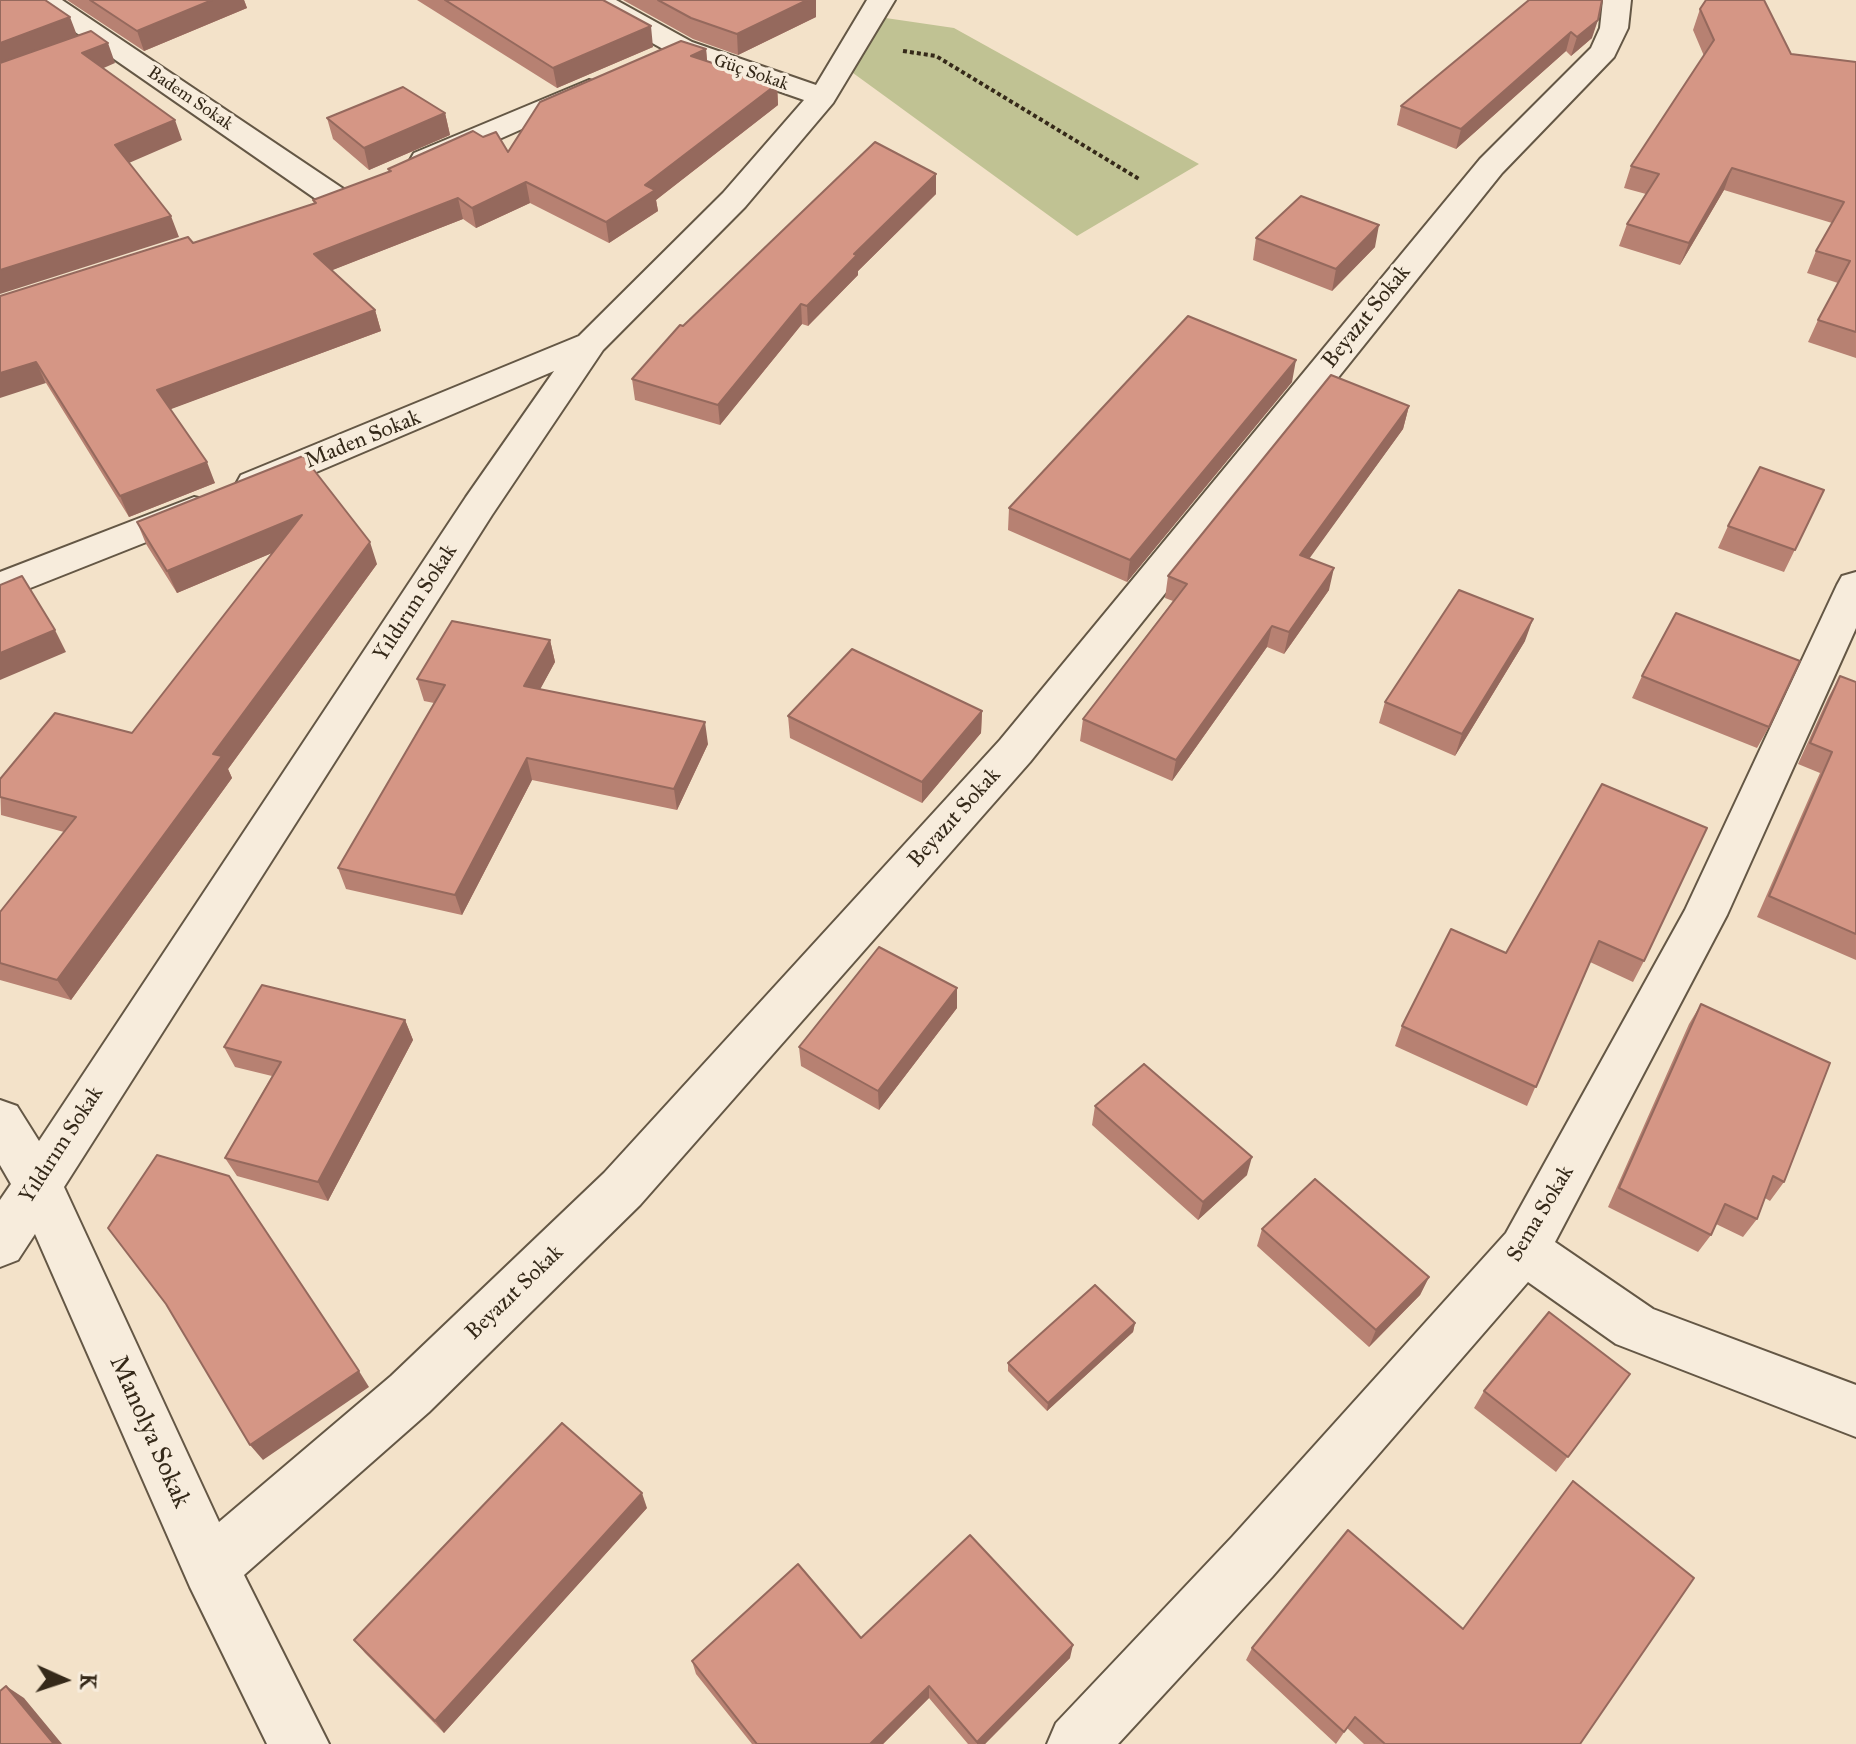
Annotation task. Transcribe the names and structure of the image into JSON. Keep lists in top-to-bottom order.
{
  "streets": {
    "street": [
      "Güç Sokak",
      "Badem Sokak",
      "Beyazıt Sokak",
      "Maden Sokak",
      "Yıldırım Sokak",
      "Sema Sokak",
      "Manolya Sokak"
    ]
  },
  "crossings": [
    ["Güç Sokak", "Yıldırım Sokak"],
    ["Beyazıt Sokak", "Manolya Sokak"],
    ["Maden Sokak", "Yıldırım Sokak"],
    ["Yıldırım Sokak", "Manolya Sokak"]
  ],
  "north": "right"
}
